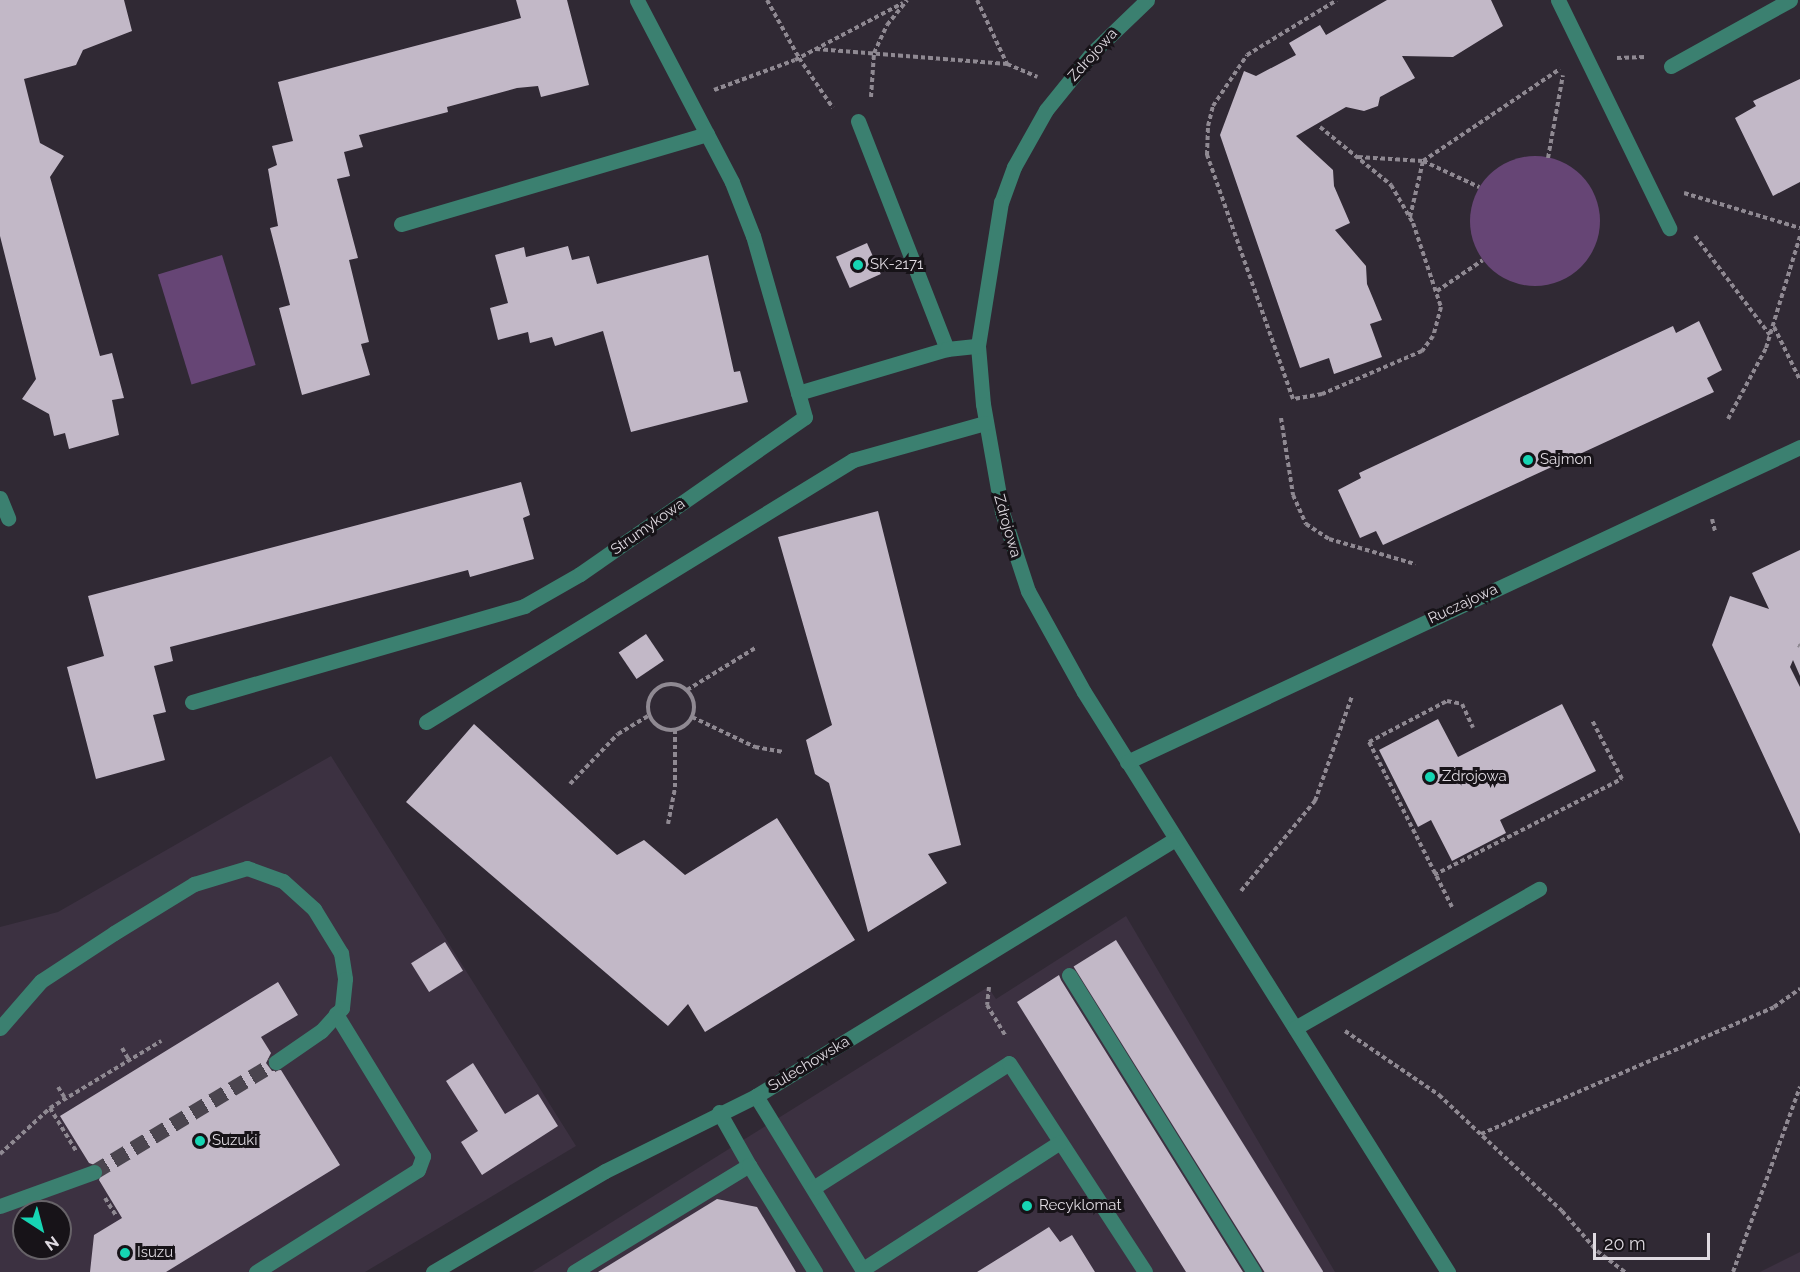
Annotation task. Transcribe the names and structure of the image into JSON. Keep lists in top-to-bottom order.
{
  "streets": {
    "street": [
      "Zdrojowa",
      "Strumykowa",
      "Ruczajowa",
      "Sulechowska"
    ]
  },
  "crossings": [
    ["Zdrojowa", "Ruczajowa"],
    ["Zdrojowa", "Sulechowska"]
  ],
  "places": [
    "SK-2171",
    "Sajmon",
    "Zdrojowa",
    "Suzuki",
    "Recyklomat",
    "Isuzu"
  ],
  "scale_bar": "20 m",
  "north": "bottom right"
}
